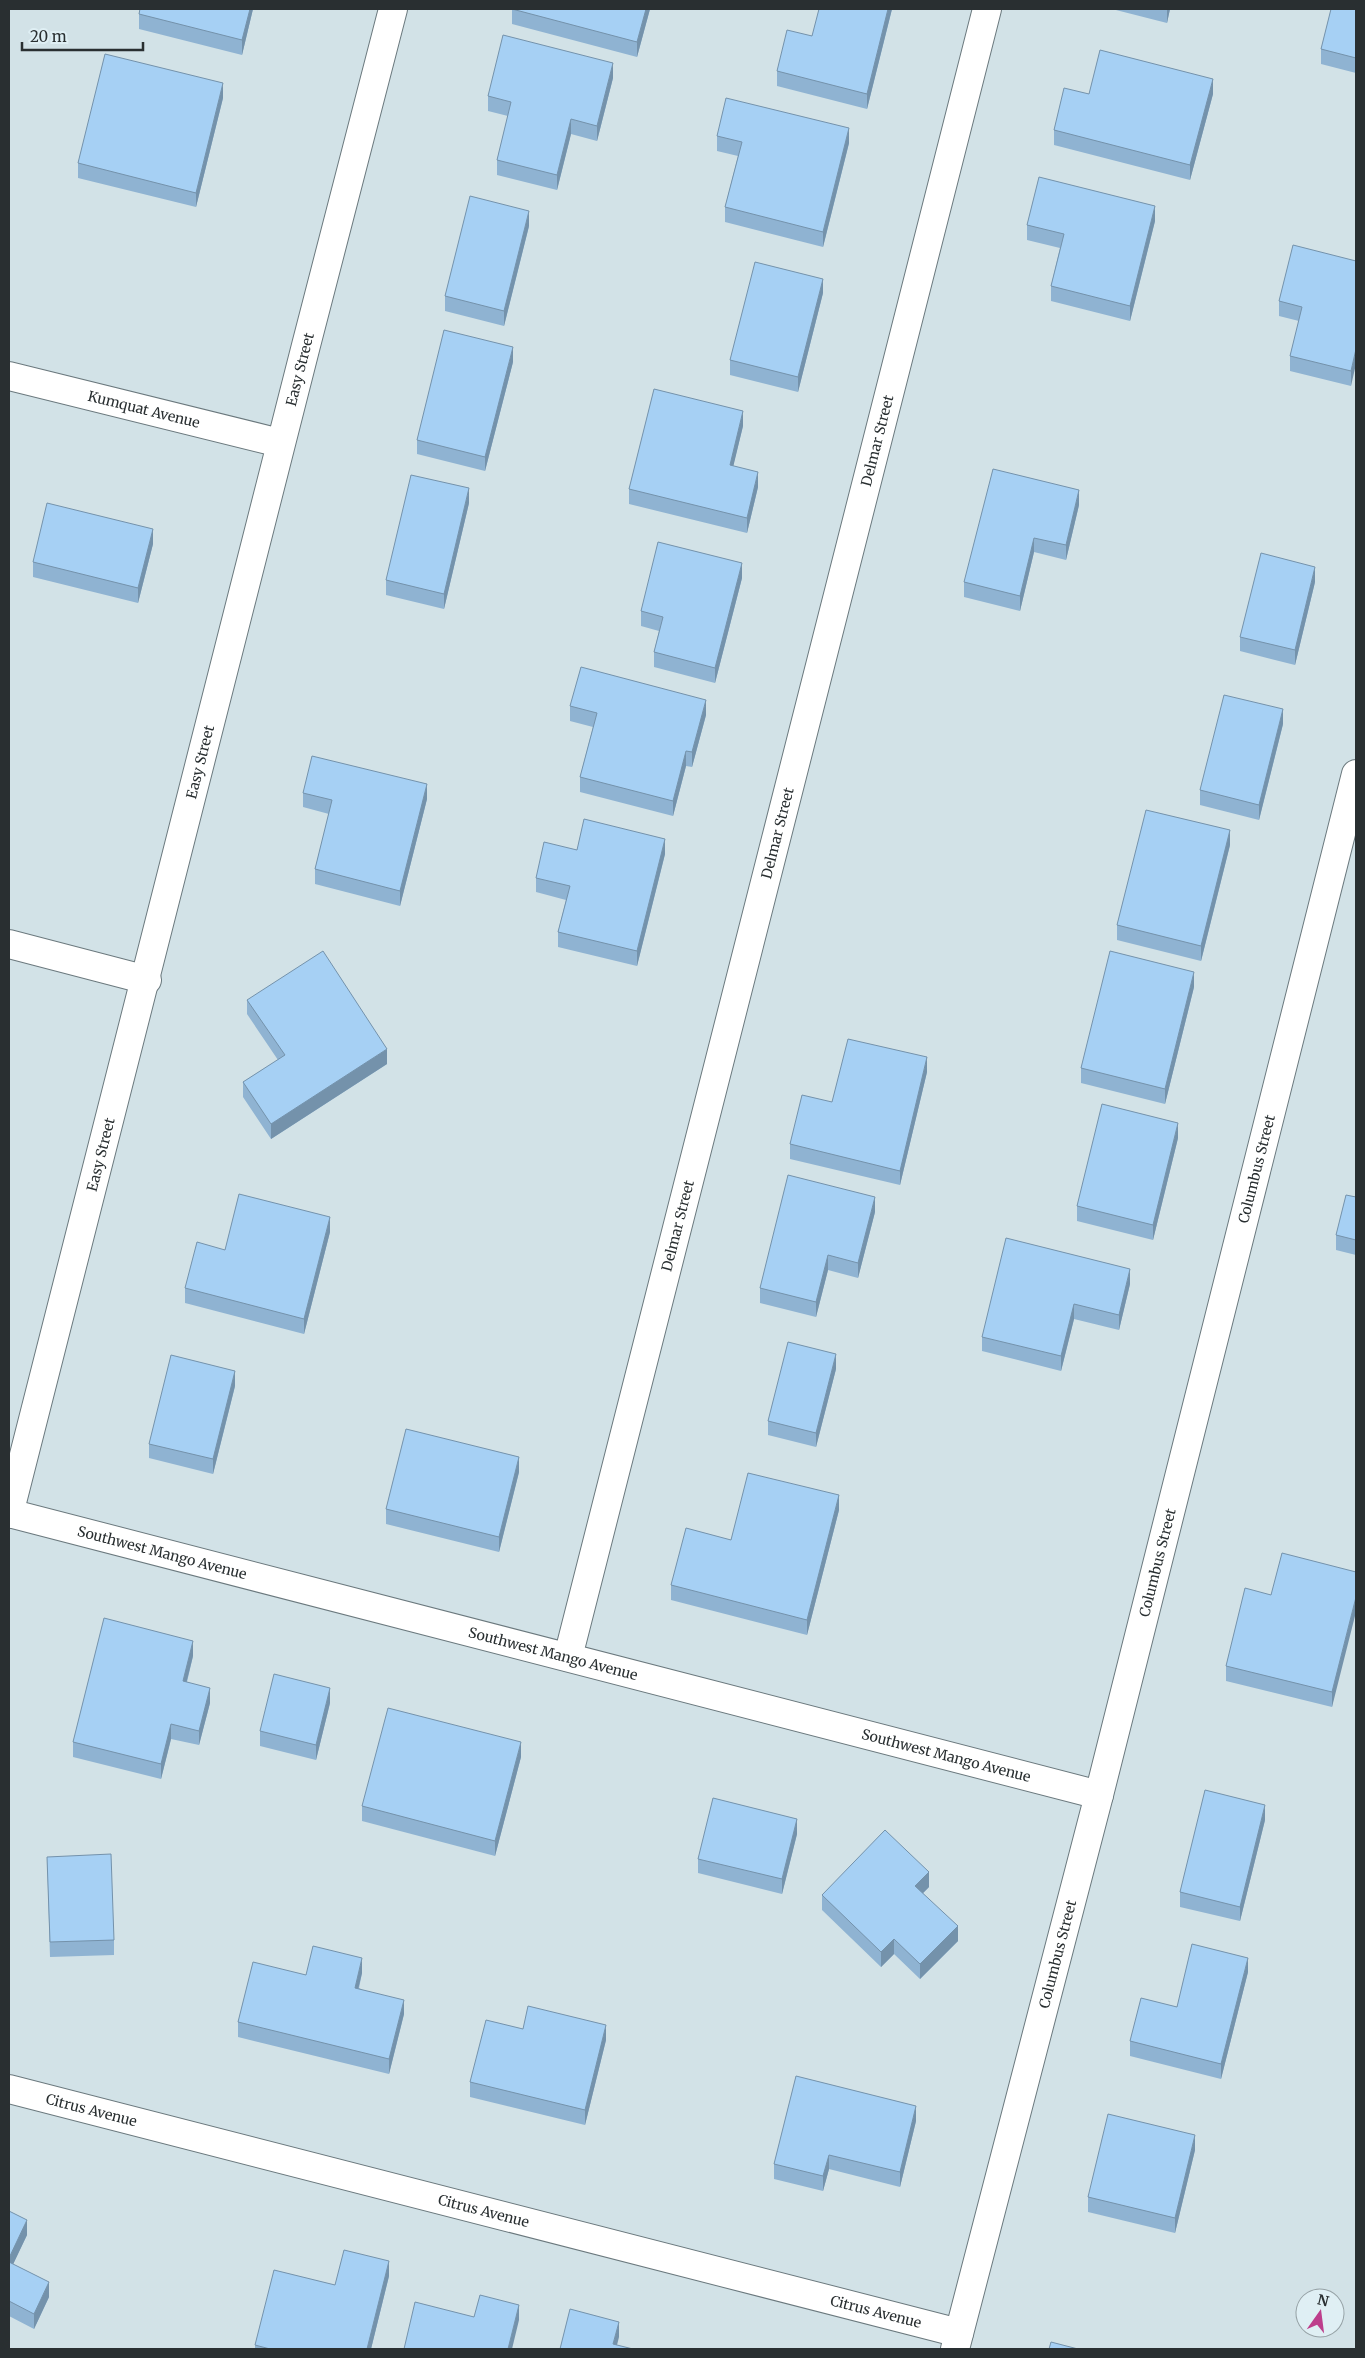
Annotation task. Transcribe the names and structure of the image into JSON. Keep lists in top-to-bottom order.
{
  "streets": {
    "street": [
      "Easy Street",
      "Kumquat Avenue",
      "Delmar Street",
      "Columbus Street",
      "Southwest Mango Avenue",
      "Citrus Avenue"
    ]
  },
  "crossings": [
    ["Easy Street", "Kumquat Avenue"],
    ["Easy Street", "Southwest Mango Avenue"],
    ["Delmar Street", "Southwest Mango Avenue"],
    ["Columbus Street", "Southwest Mango Avenue"],
    ["Columbus Street", "Citrus Avenue"]
  ],
  "scale_bar": "20 m",
  "north": "top"
}
